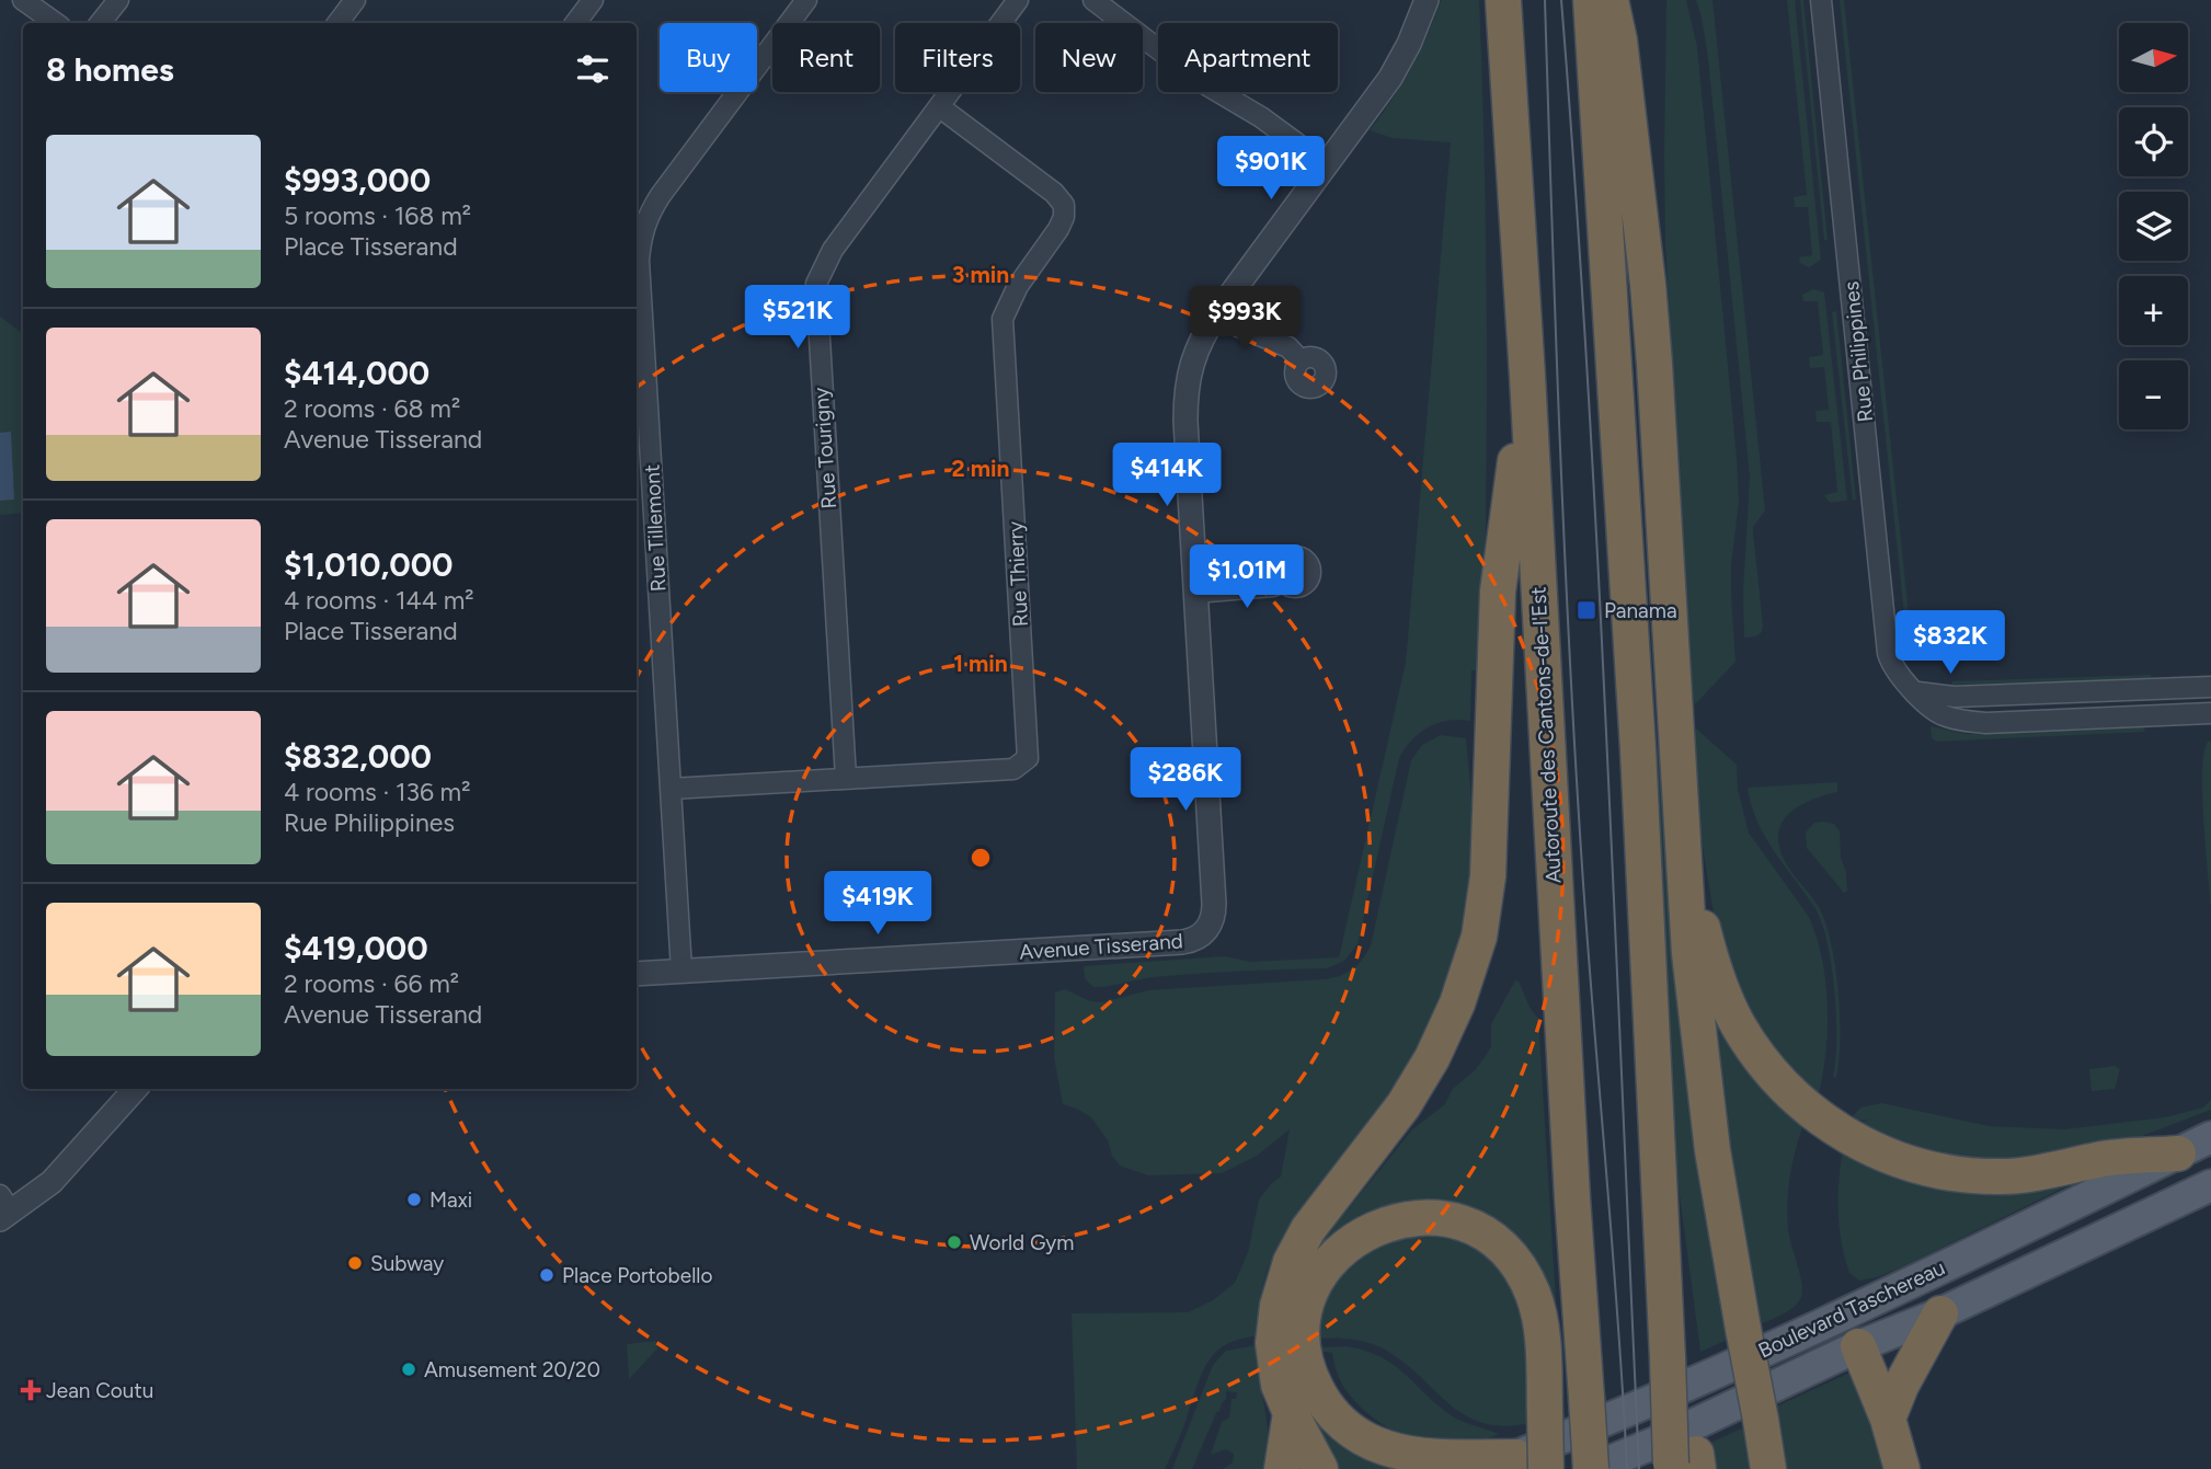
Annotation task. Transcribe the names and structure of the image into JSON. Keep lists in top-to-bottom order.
{
  "streets": {
    "highway": ["Autoroute des Cantons-de-l'Est"],
    "main road": ["Boulevard Taschereau"],
    "street": [
      "Rue Philippines",
      "Rue Tourigny",
      "Rue Tillemont",
      "Rue Thierry",
      "Avenue Tisserand"
    ]
  },
  "crossings": [
    ["Rue Tourigny", "Rue Thierry"],
    ["Rue Tillemont", "Rue Thierry"],
    ["Rue Tillemont", "Avenue Tisserand"],
    ["Autoroute des Cantons-de-l'Est", "Boulevard Taschereau"]
  ],
  "places": {
    "transit": ["Panama"],
    "other": [
      "Maxi",
      "World Gym",
      "Subway",
      "Place Portobello",
      "Amusement 20/20"
    ],
    "health": ["Jean Coutu"]
  },
  "north": "right",
  "page": {
    "map_buttons": ["+", "−"],
    "chip": [
      "Buy",
      "Rent",
      "Filters",
      "New",
      "Apartment"
    ],
    "heading": "8 homes",
    "list": [
      {
        "name": "$993,000",
        "note": "5 rooms · 168 m² · Place Tisserand"
      },
      {
        "name": "$414,000",
        "note": "2 rooms · 68 m² · Avenue Tisserand"
      },
      {
        "name": "$1,010,000",
        "note": "4 rooms · 144 m² · Place Tisserand"
      },
      {
        "name": "$832,000",
        "note": "4 rooms · 136 m² · Rue Philippines"
      },
      {
        "name": "$419,000",
        "note": "2 rooms · 66 m² · Avenue Tisserand"
      }
    ],
    "price": [
      "$901K",
      "$521K",
      "$993K",
      "$414K",
      "$1.01M",
      "$832K",
      "$286K",
      "$419K"
    ]
  },
  "rings": ["3 min", "2 min", "1 min"]
}
